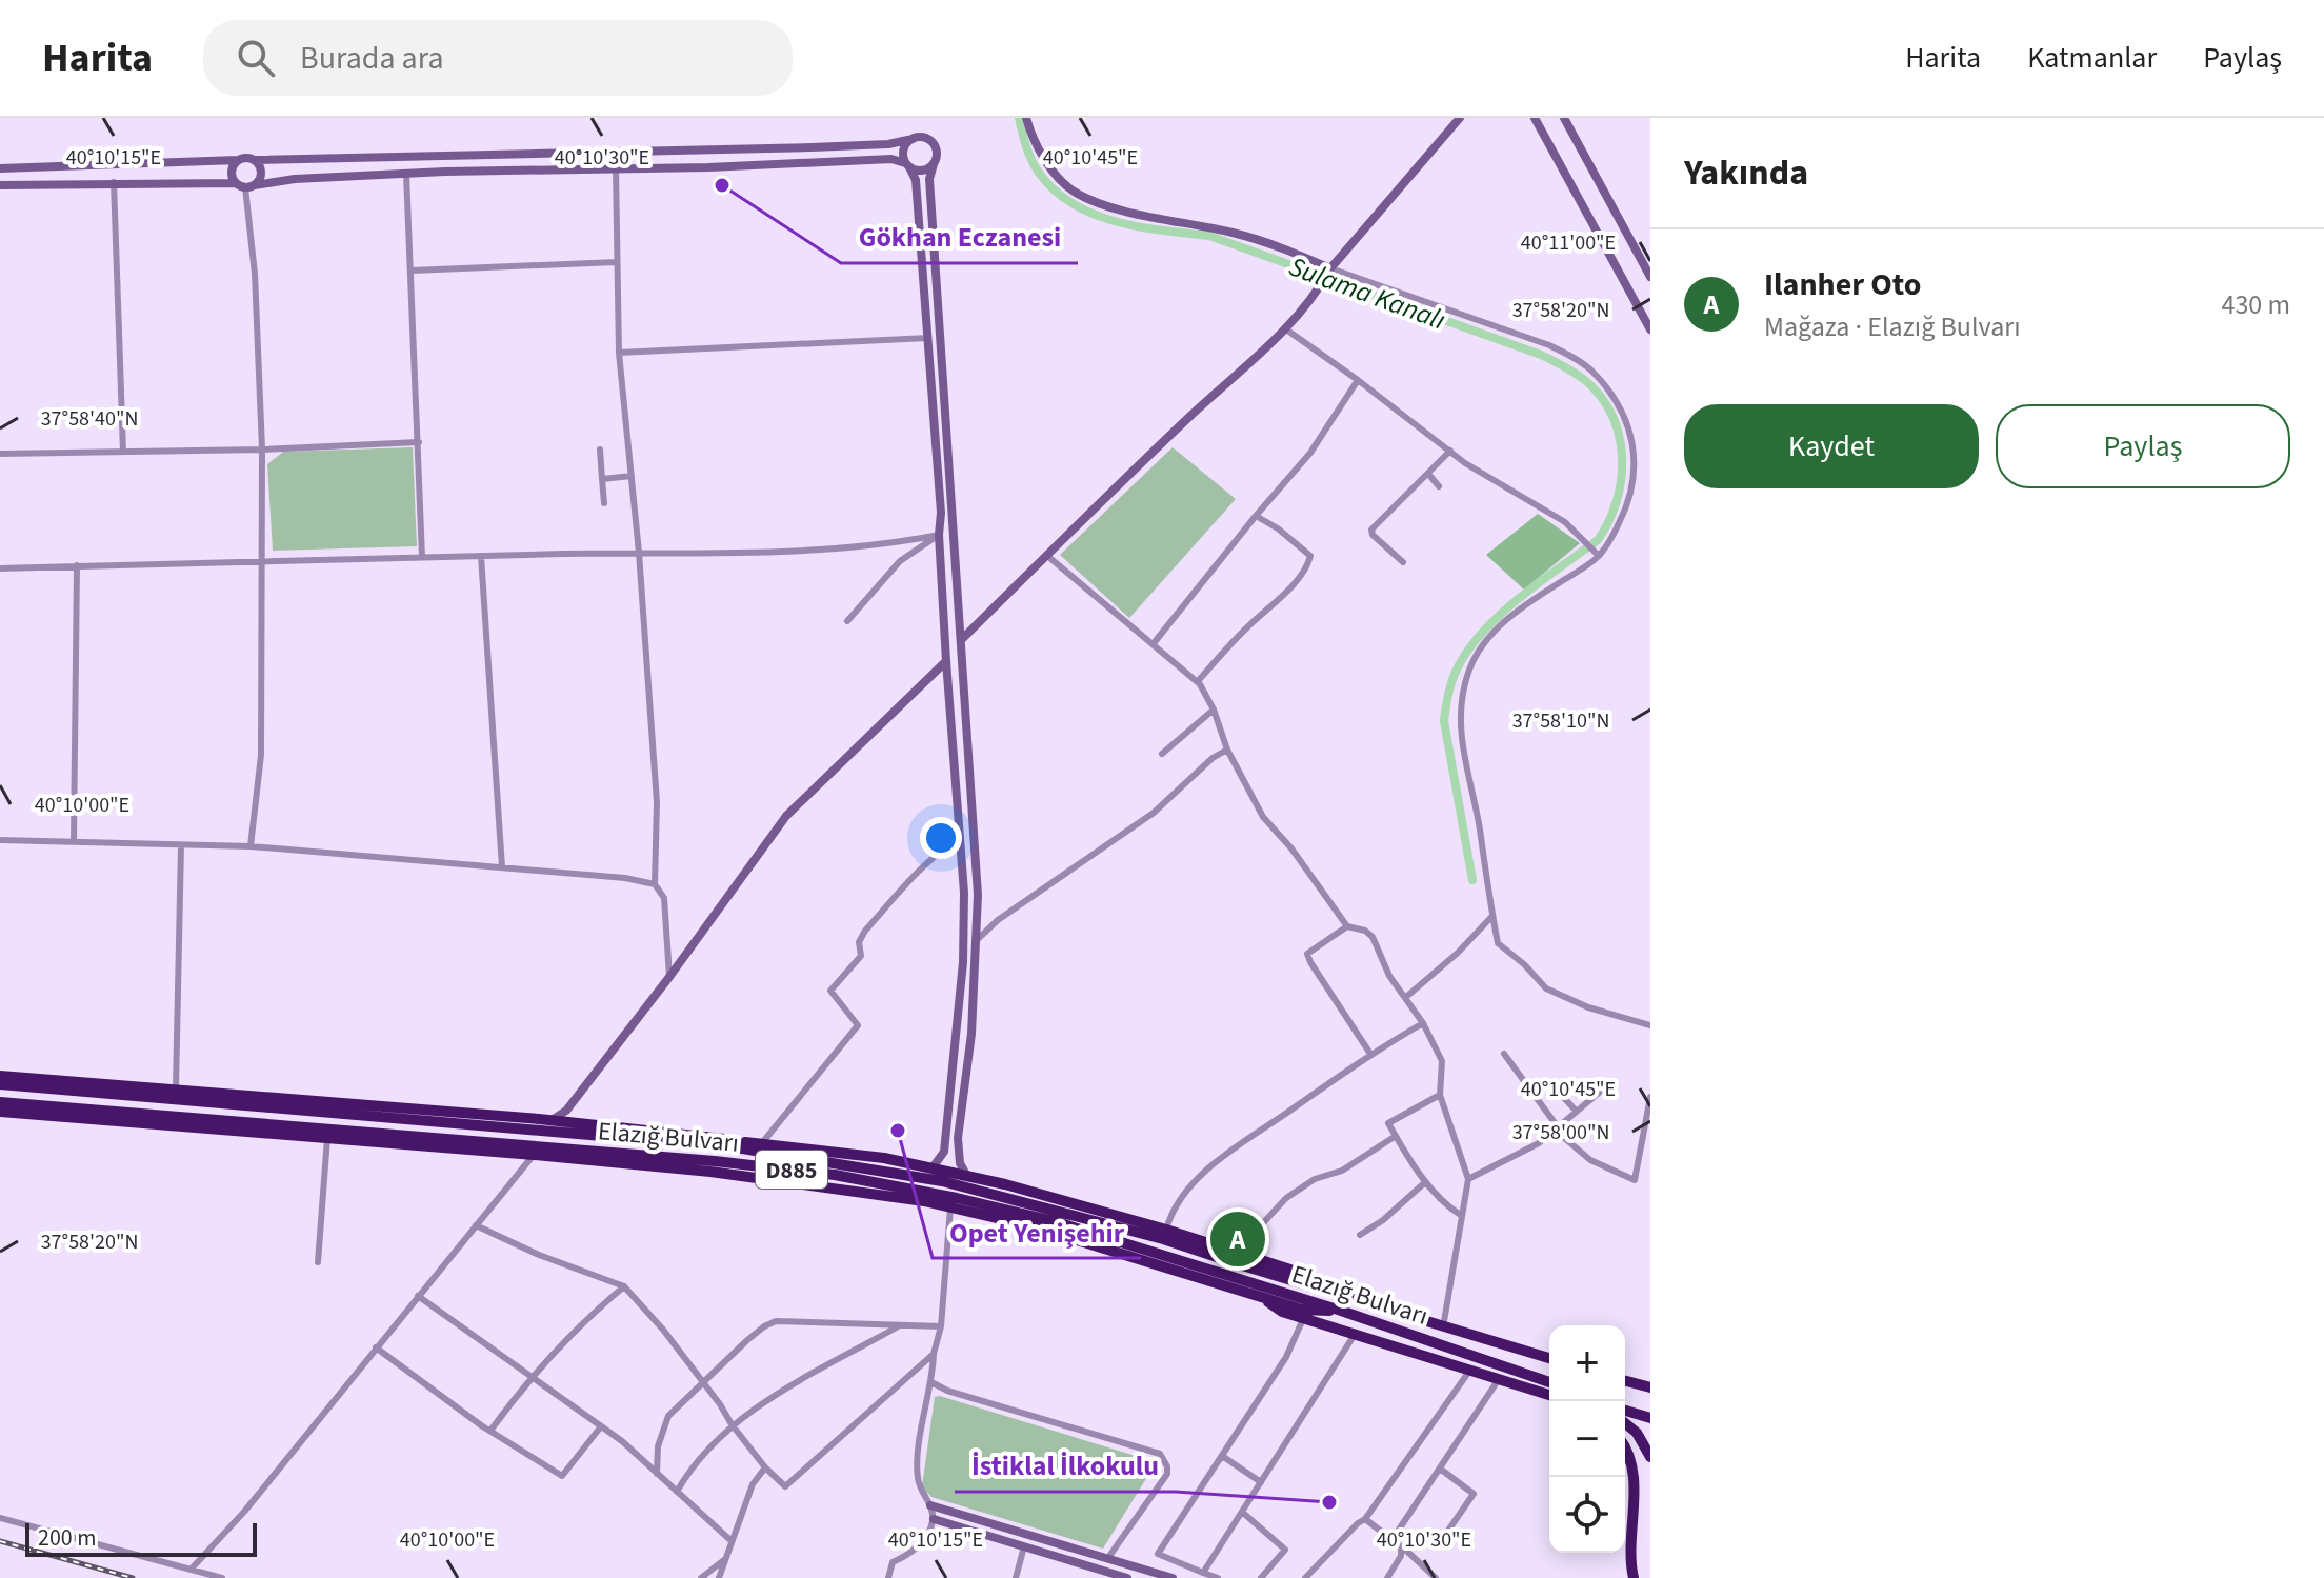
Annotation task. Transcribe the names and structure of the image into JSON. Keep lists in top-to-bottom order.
{
  "streets": {
    "highway": ["Elazığ Bulvarı", "D885"]
  },
  "water": ["Sulama Kanalı"],
  "places": ["Gökhan Eczanesi", "Opet Yenişehir", "İstiklal İlkokulu"],
  "scale_bar": "200 m",
  "page": {
    "header": "Harita",
    "search": "Burada ara",
    "nav": ["Harita", "Katmanlar", "Paylaş"],
    "heading": "Yakında",
    "list": [
      {
        "mark": "A",
        "name": "Ilanher Oto",
        "note": "Mağaza · Elazığ Bulvarı",
        "value": "430 m"
      }
    ],
    "buttons": ["Kaydet", "Paylaş"],
    "pins": "A",
    "map_buttons": ["+", "−"],
    "scale": "200 m"
  },
  "coordinates": [
    "40°10'15\"E",
    "40°10'30\"E",
    "40°10'45\"E",
    "40°11'00\"E",
    "37°58'20\"N",
    "37°58'40\"N",
    "37°58'10\"N",
    "40°10'00\"E",
    "37°58'00\"N"
  ]
}
